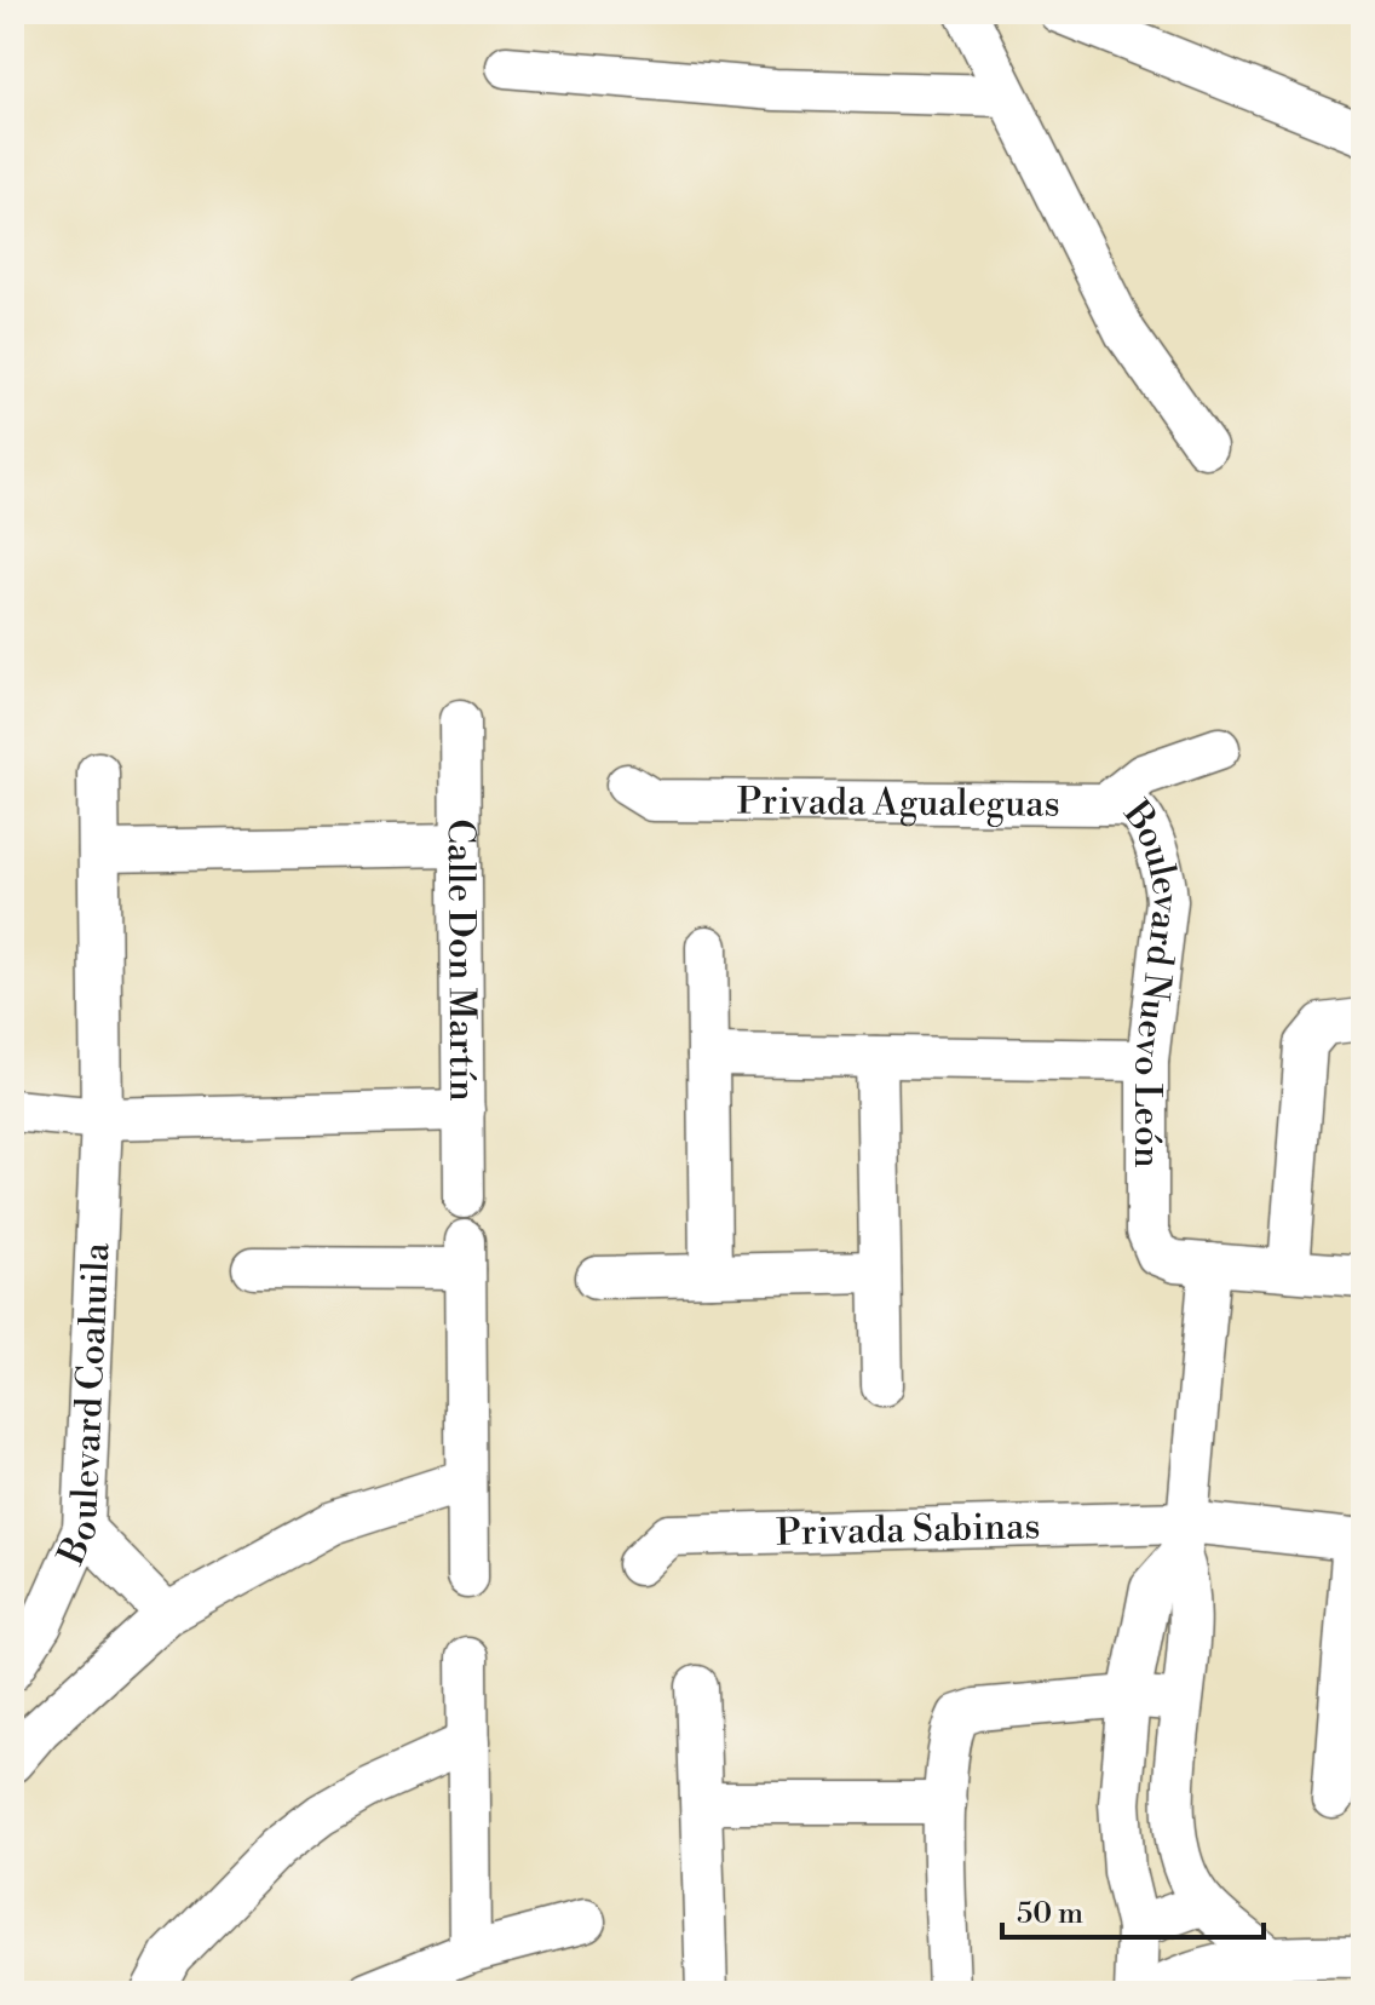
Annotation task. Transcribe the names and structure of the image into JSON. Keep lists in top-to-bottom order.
{
  "streets": {
    "street": [
      "Privada Agualeguas",
      "Calle Don Martín",
      "Boulevard Nuevo León",
      "Boulevard Coahuila",
      "Privada Sabinas"
    ]
  },
  "crossings": [
    ["Privada Agualeguas", "Boulevard Nuevo León"]
  ],
  "scale_bar": "50 m"
}
